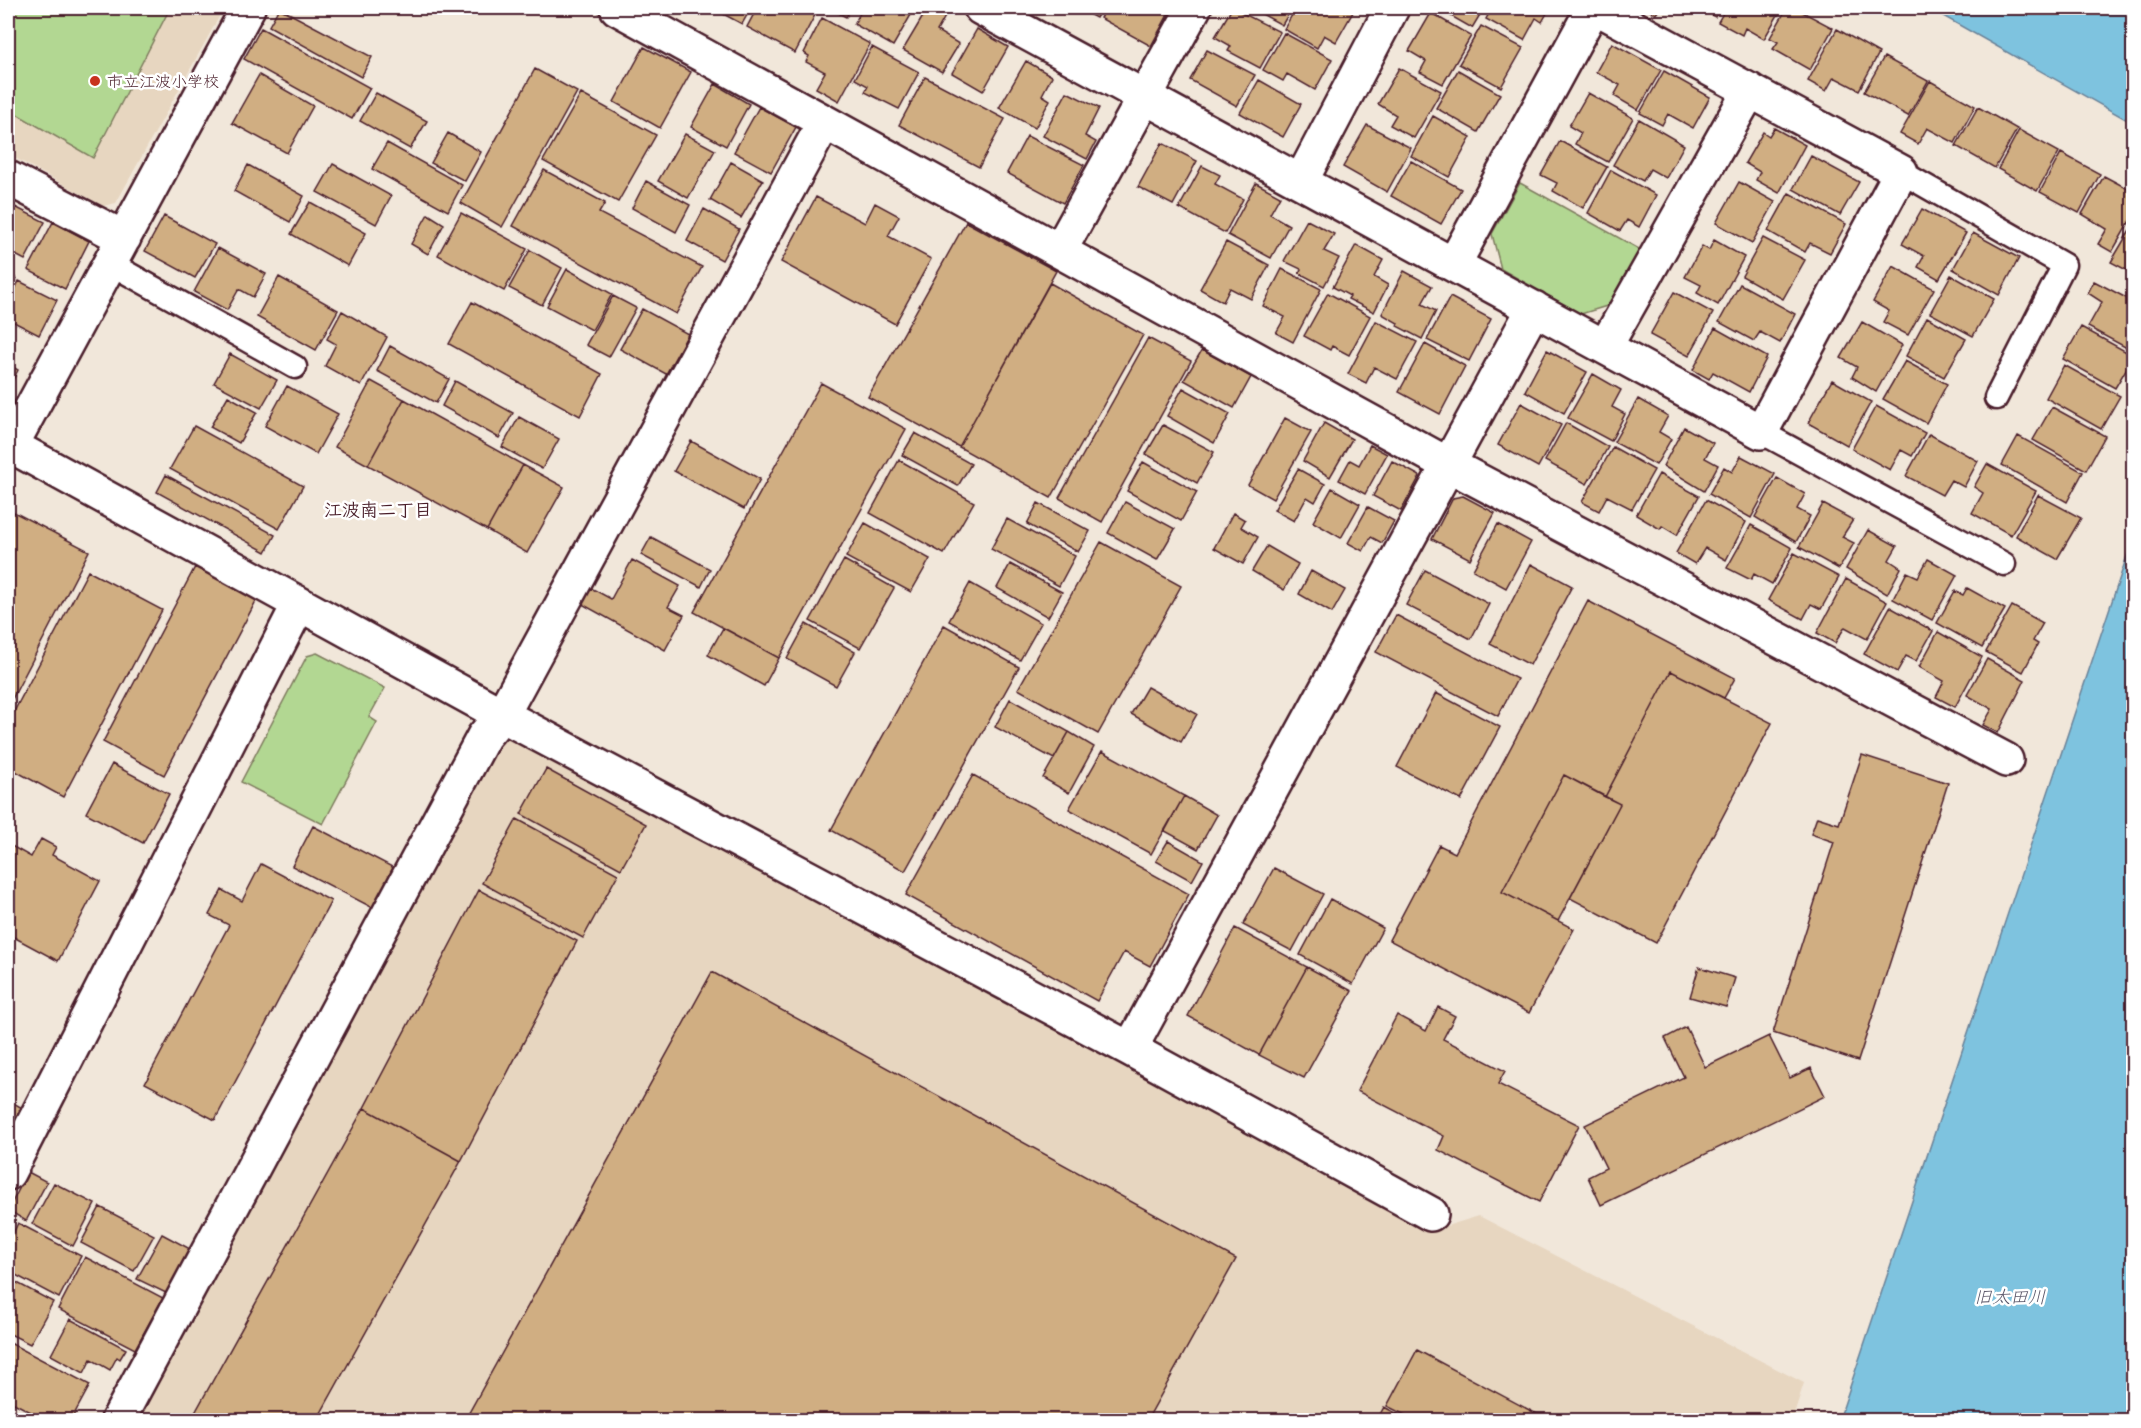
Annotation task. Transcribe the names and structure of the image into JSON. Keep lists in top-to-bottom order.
{
  "districts": ["江波南二丁目"],
  "water": ["旧太田川"],
  "places": ["市立江波小学校"]
}
